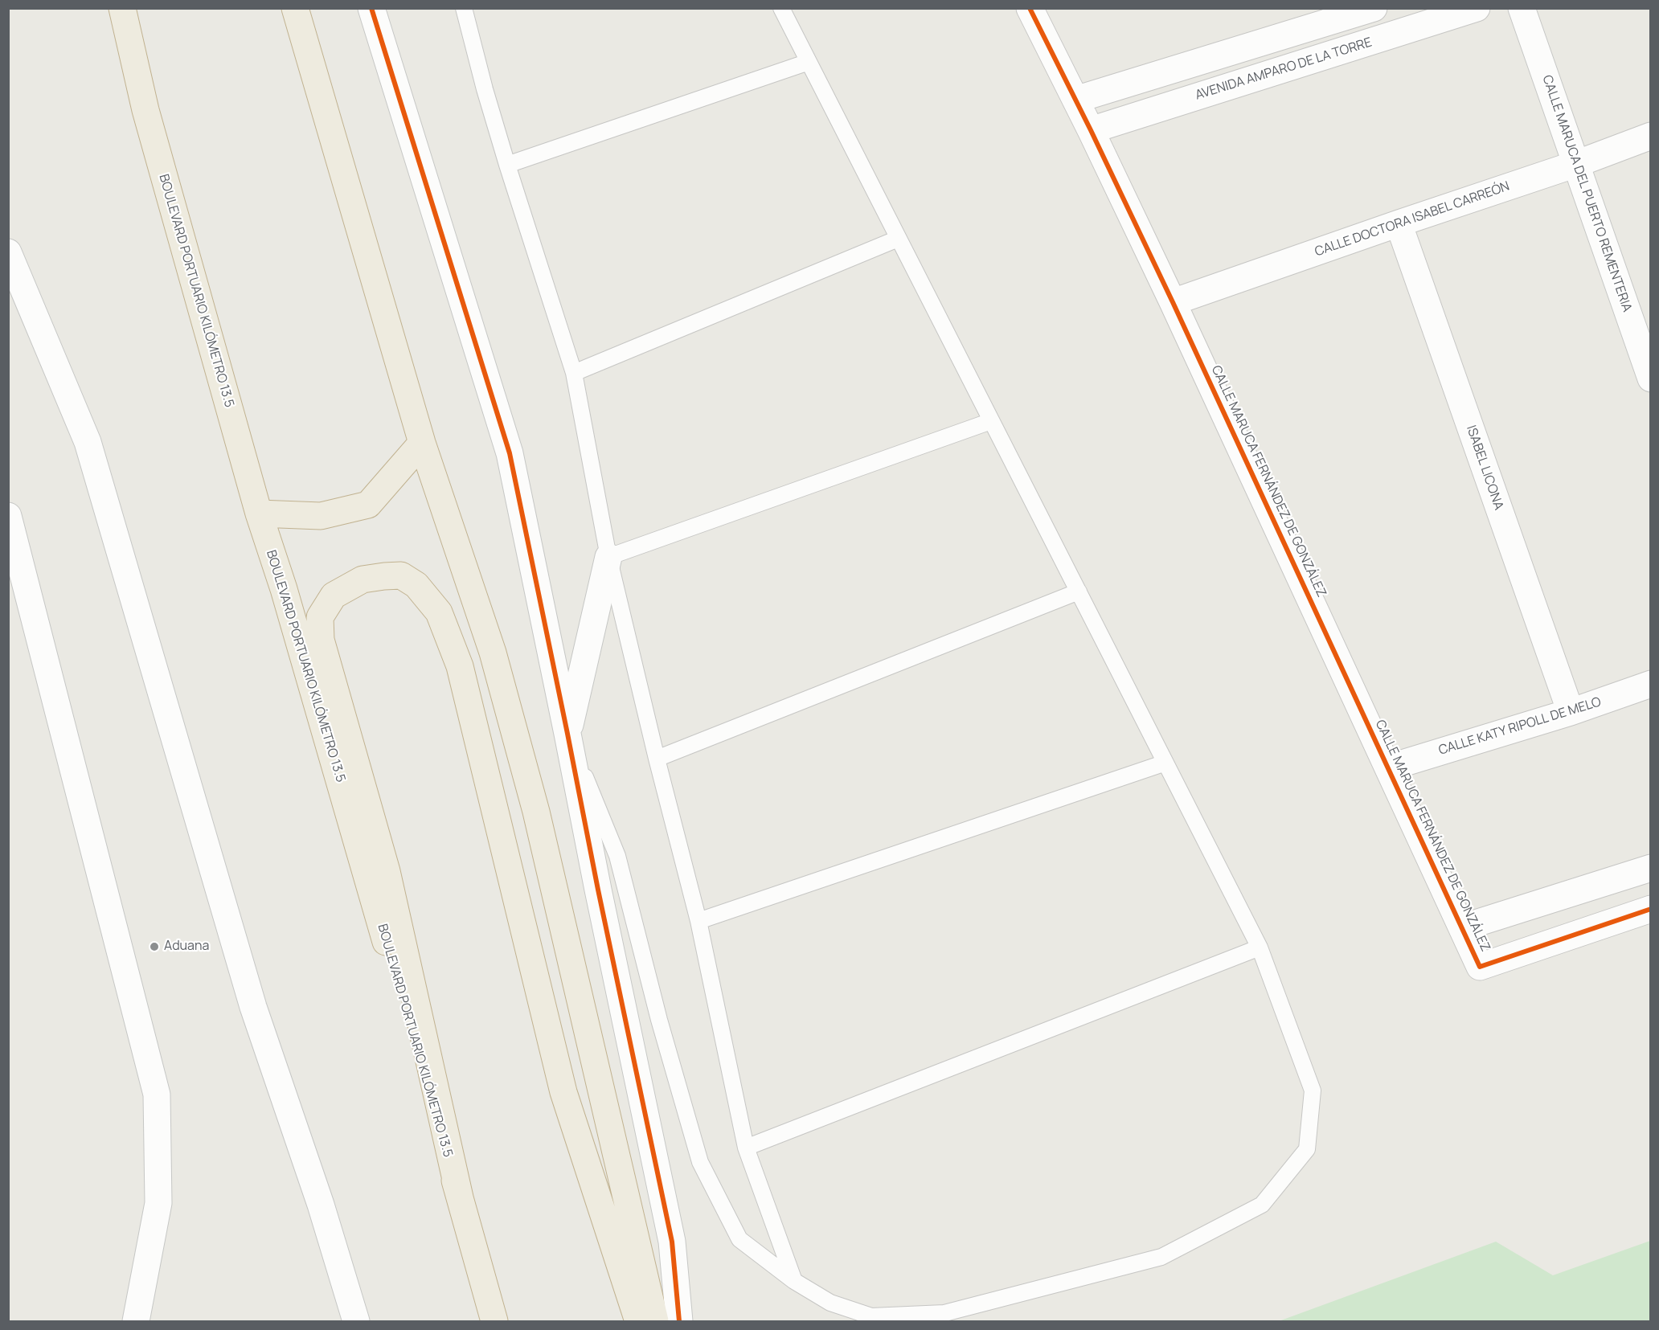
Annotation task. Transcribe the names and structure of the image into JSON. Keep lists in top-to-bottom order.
{
  "streets": {
    "highway": ["BOULEVARD PORTUARIO KILÓMETRO 13.5"],
    "street": [
      "AVENIDA AMPARO DE LA TORRE",
      "CALLE MARUCA DEL PUERTO REMENTERIA",
      "CALLE DOCTORA ISABEL CARREÓN",
      "ISABEL LICONA",
      "CALLE MARUCA FERNÁNDEZ DE GONZÁLEZ",
      "CALLE KATY RIPOLL DE MELO"
    ]
  },
  "crossings": [
    ["AVENIDA AMPARO DE LA TORRE", "CALLE MARUCA FERNÁNDEZ DE GONZÁLEZ"],
    ["CALLE MARUCA DEL PUERTO REMENTERIA", "CALLE DOCTORA ISABEL CARREÓN"],
    ["CALLE DOCTORA ISABEL CARREÓN", "ISABEL LICONA"],
    ["CALLE DOCTORA ISABEL CARREÓN", "CALLE MARUCA FERNÁNDEZ DE GONZÁLEZ"],
    ["ISABEL LICONA", "CALLE KATY RIPOLL DE MELO"],
    ["CALLE MARUCA FERNÁNDEZ DE GONZÁLEZ", "CALLE KATY RIPOLL DE MELO"]
  ],
  "places": ["Aduana"]
}
